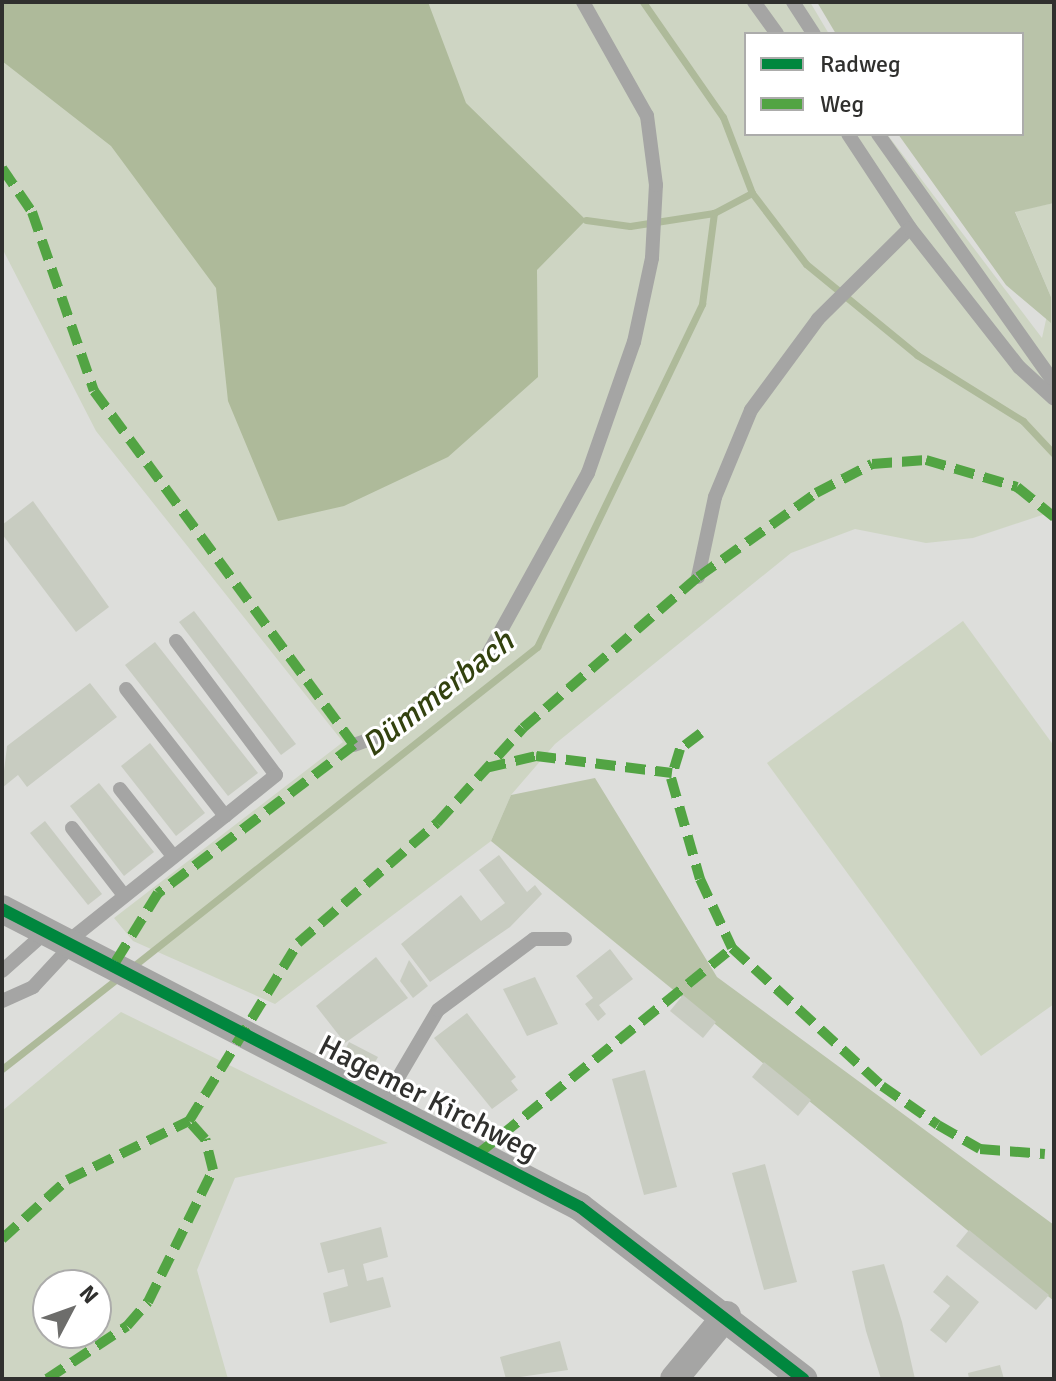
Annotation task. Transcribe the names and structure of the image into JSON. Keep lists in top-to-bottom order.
{
  "streets": {
    "street": ["Hagemer Kirchweg"]
  },
  "water": ["Dümmerbach"],
  "legend": ["Radweg", "Weg"],
  "north": "top right"
}
